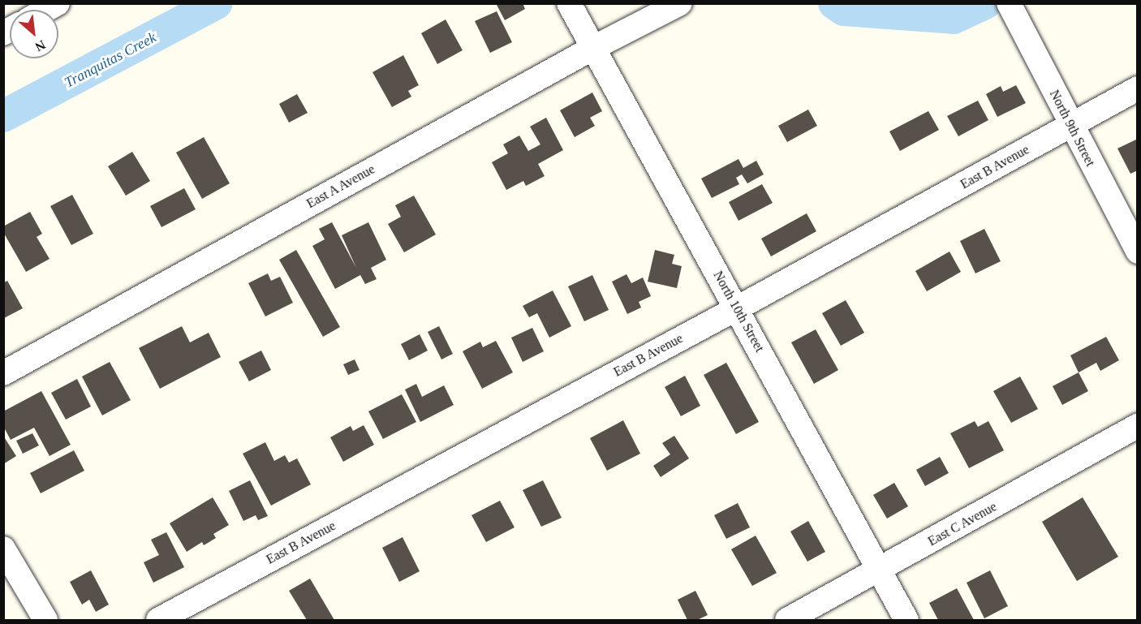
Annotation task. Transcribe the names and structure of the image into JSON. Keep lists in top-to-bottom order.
{
  "streets": {
    "street": [
      "North 9th Street",
      "East B Avenue",
      "East A Avenue",
      "North 10th Street",
      "East C Avenue"
    ]
  },
  "crossings": [
    ["North 9th Street", "East B Avenue"],
    ["East B Avenue", "North 10th Street"],
    ["East A Avenue", "North 10th Street"],
    ["North 10th Street", "East C Avenue"]
  ],
  "water": ["Tranquitas Creek"],
  "north": "bottom right"
}
